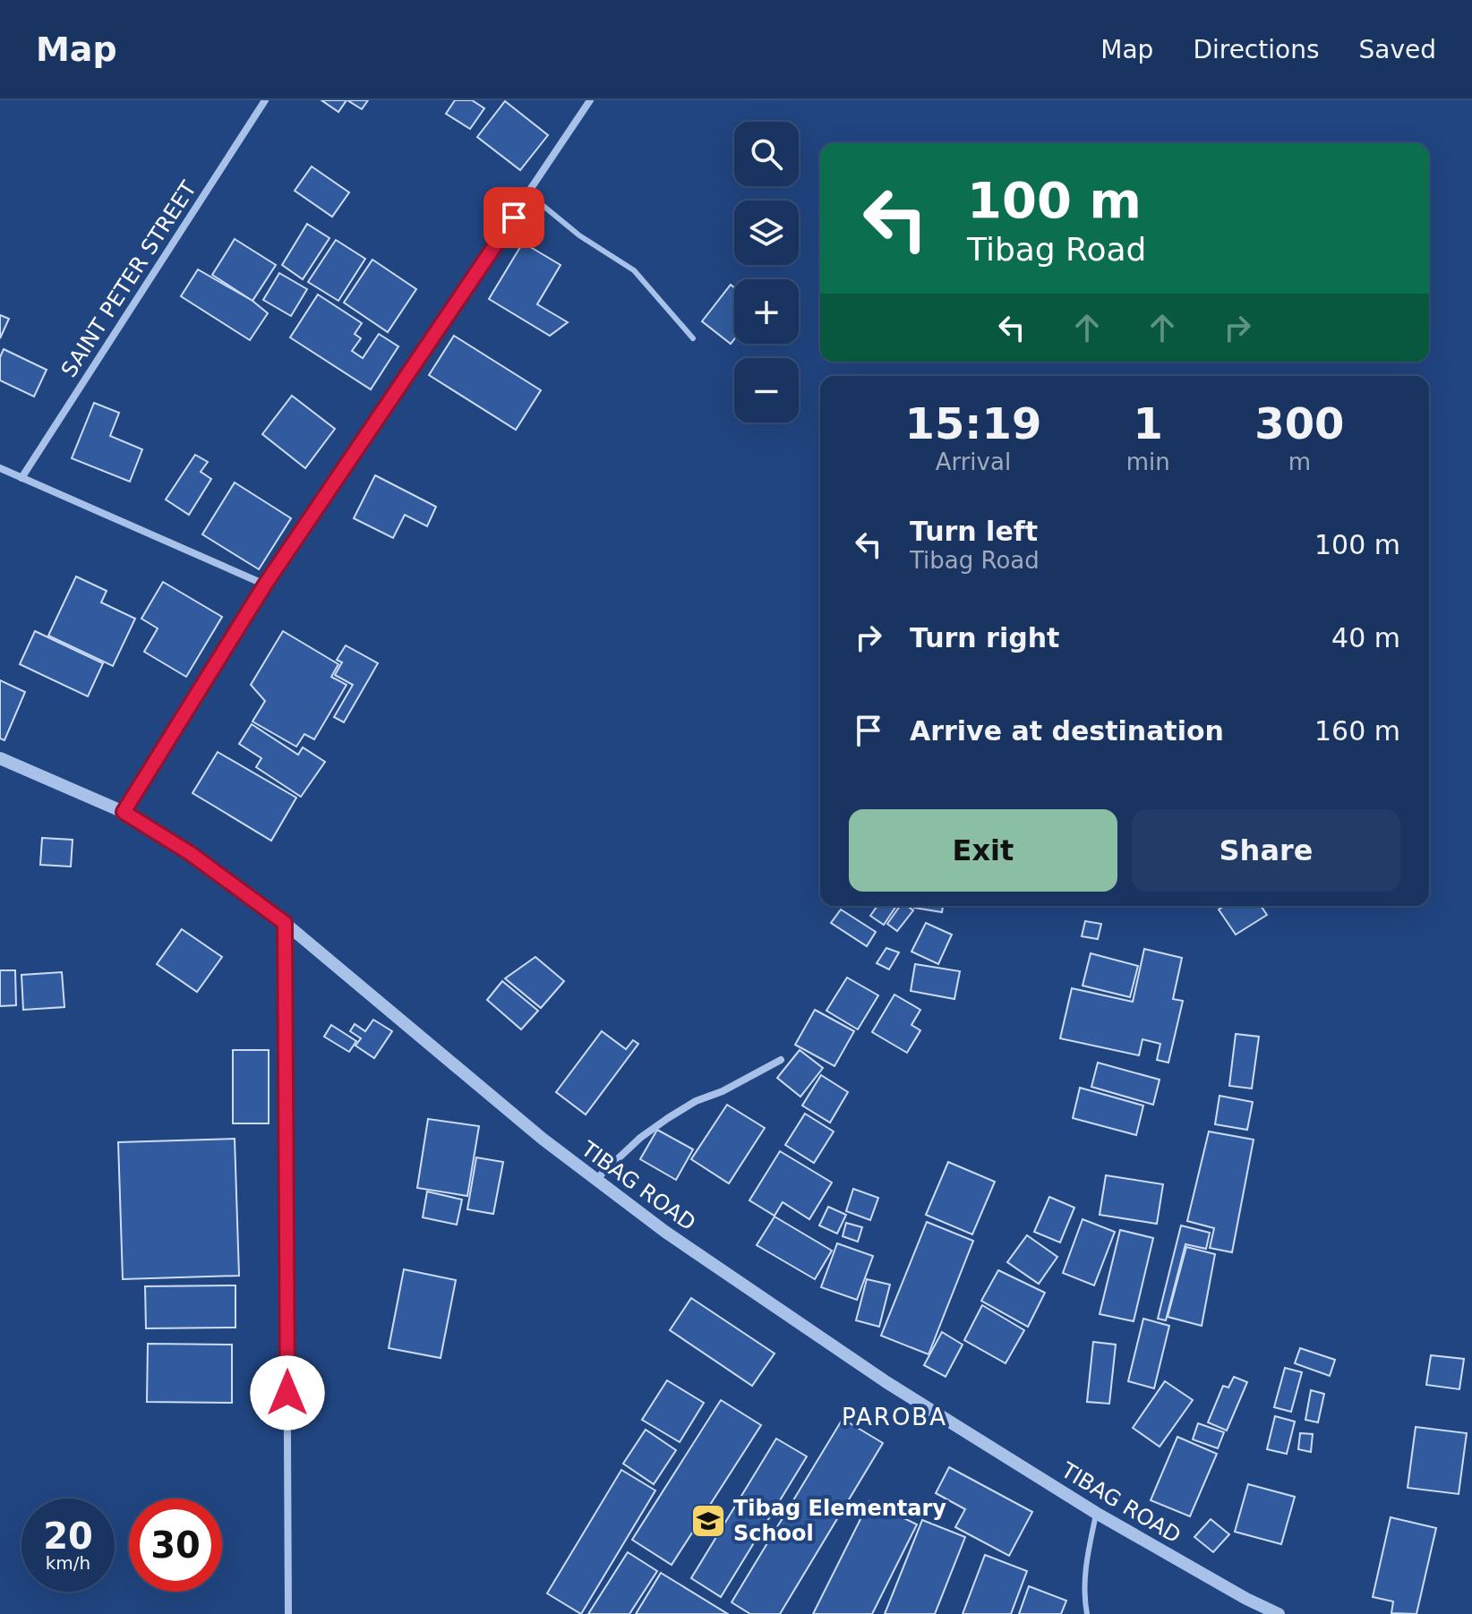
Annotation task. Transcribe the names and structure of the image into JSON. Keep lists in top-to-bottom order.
{
  "streets": {
    "street": ["SAINT PETER STREET", "TIBAG ROAD"]
  },
  "districts": ["PAROBA"],
  "places": {
    "school or university": ["Tibag Elementary School"]
  },
  "page": {
    "header": "Map",
    "nav": ["Map", "Directions", "Saved"],
    "map_buttons": ["+", "−"],
    "turn": ["100 m", "Tibag Road"],
    "eta": [
      "15:19",
      "Arrival",
      "1",
      "min",
      "300",
      "m"
    ],
    "list": [
      {
        "name": "Turn left",
        "note": "Tibag Road",
        "value": "100 m"
      },
      {
        "name": "Turn right",
        "value": "40 m"
      },
      {
        "name": "Arrive at destination",
        "value": "160 m"
      }
    ],
    "buttons": ["Exit", "Share"],
    "speed": "20 km/h",
    "limit": "30"
  }
}
